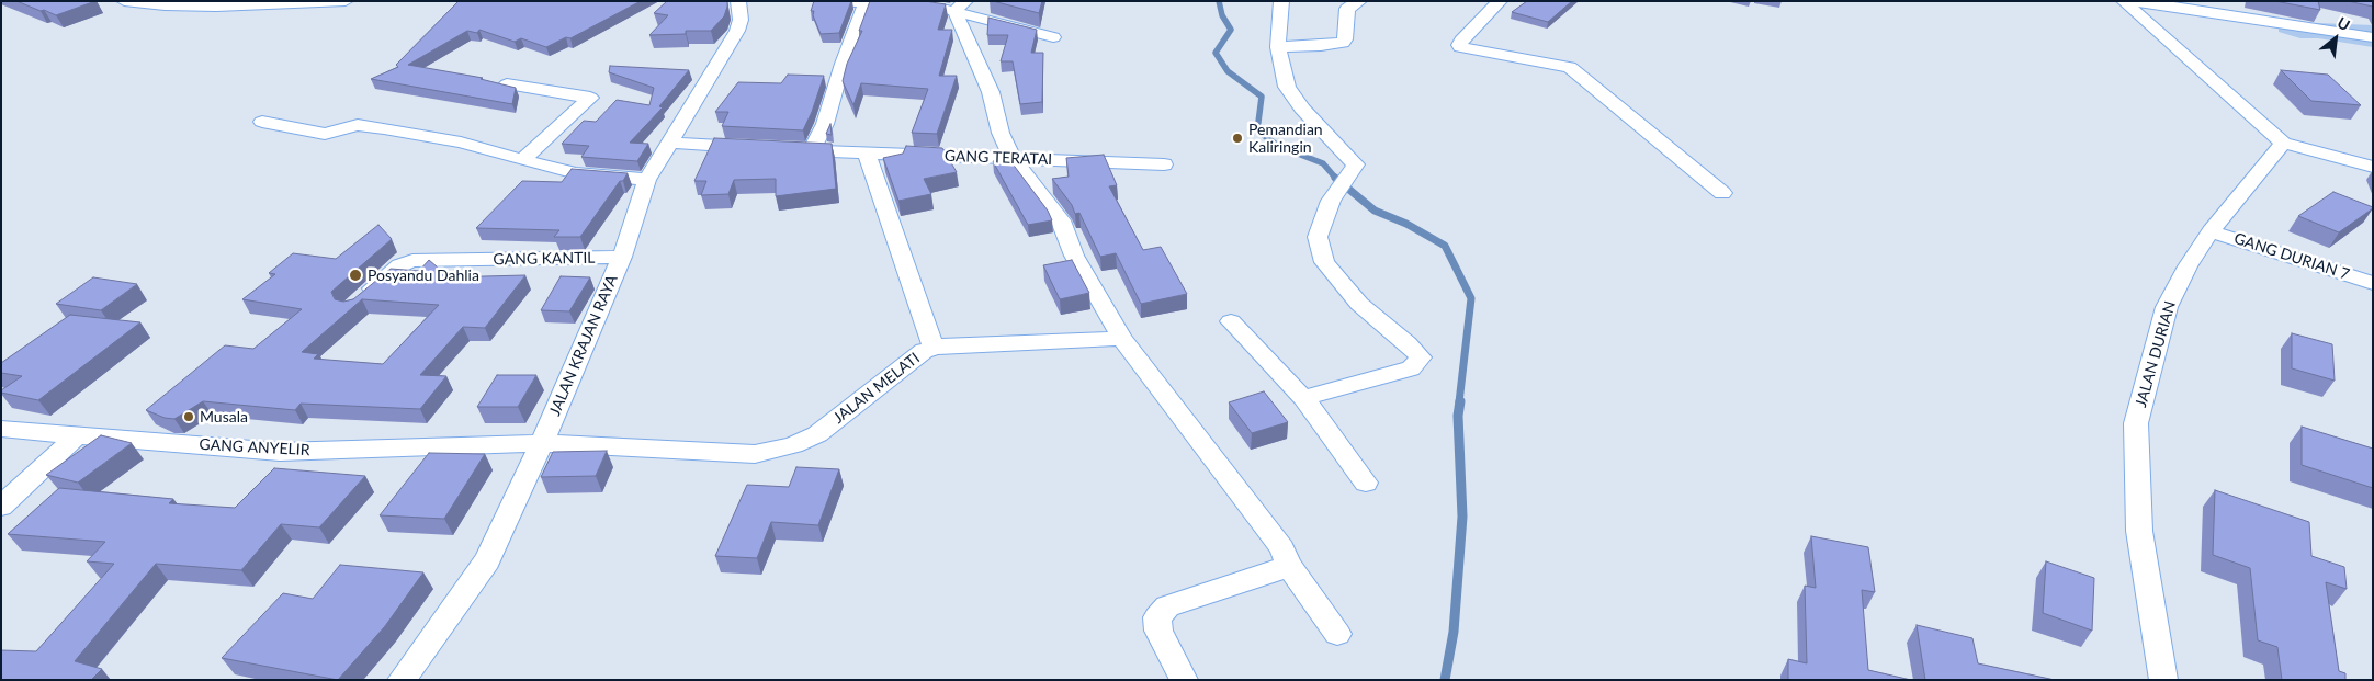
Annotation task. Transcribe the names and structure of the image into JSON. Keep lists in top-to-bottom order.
{
  "streets": {
    "street": [
      "GANG TERATAI",
      "GANG DURIAN 7",
      "GANG KANTIL",
      "JALAN KRAJAN RAYA",
      "JALAN DURIAN",
      "JALAN MELATI",
      "GANG ANYELIR"
    ]
  },
  "crossings": [
    ["GANG DURIAN 7", "JALAN DURIAN"],
    ["GANG KANTIL", "JALAN KRAJAN RAYA"],
    ["JALAN KRAJAN RAYA", "JALAN MELATI"],
    ["JALAN KRAJAN RAYA", "GANG ANYELIR"],
    ["JALAN MELATI", "GANG ANYELIR"]
  ],
  "places": ["Pemandian Kaliringin", "Posyandu Dahlia", "Musala"],
  "north": "top right"
}
